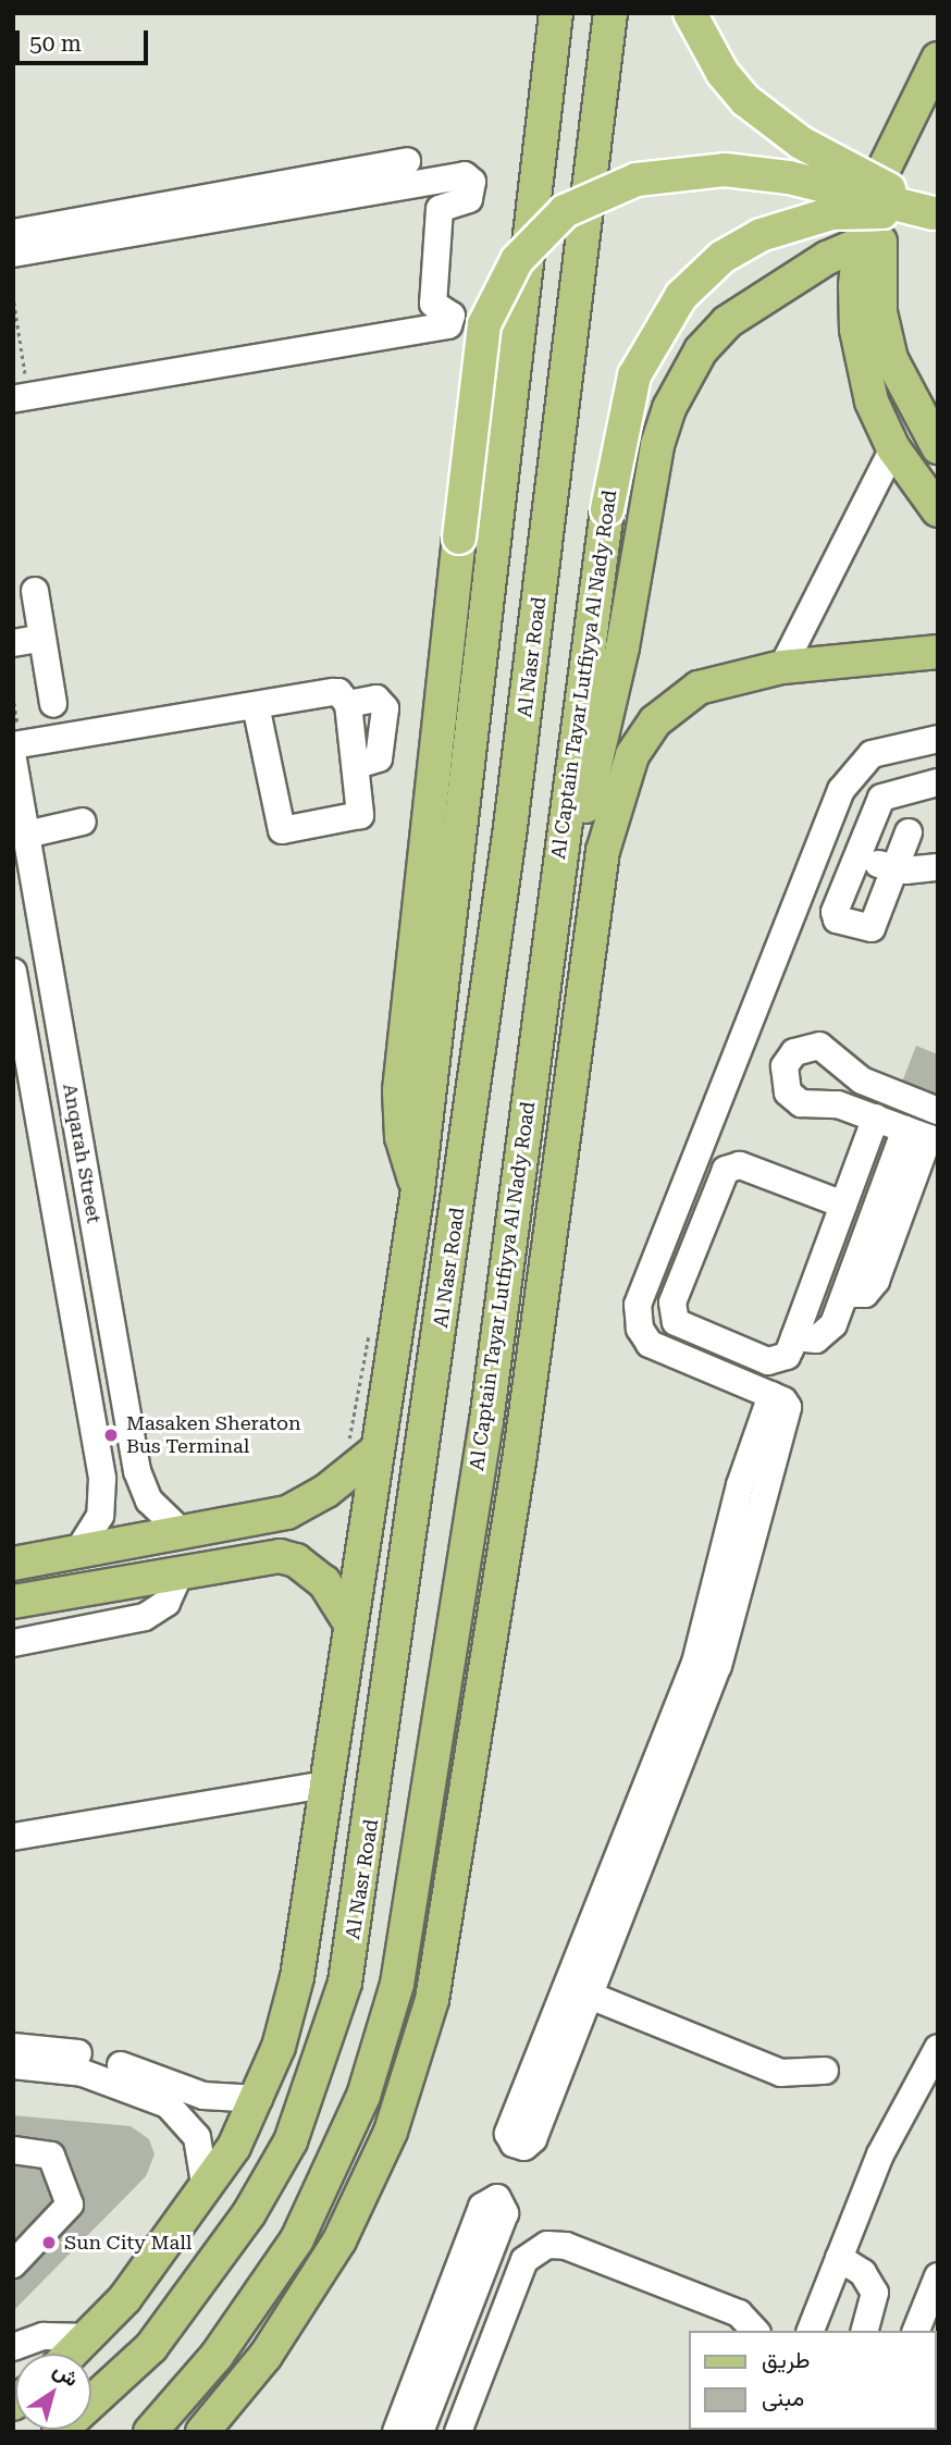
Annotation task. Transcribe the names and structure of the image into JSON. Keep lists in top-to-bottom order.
{
  "streets": {
    "main road": ["Al Nasr Road", "Al Captain Tayar Lutfiyya Al Nady Road"],
    "street": ["Anqarah Street"]
  },
  "places": ["Masaken Sheraton Bus Terminal", "Sun City Mall"],
  "legend": ["طريق", "مبنى"],
  "scale_bar": "50 m",
  "north": "top right"
}
